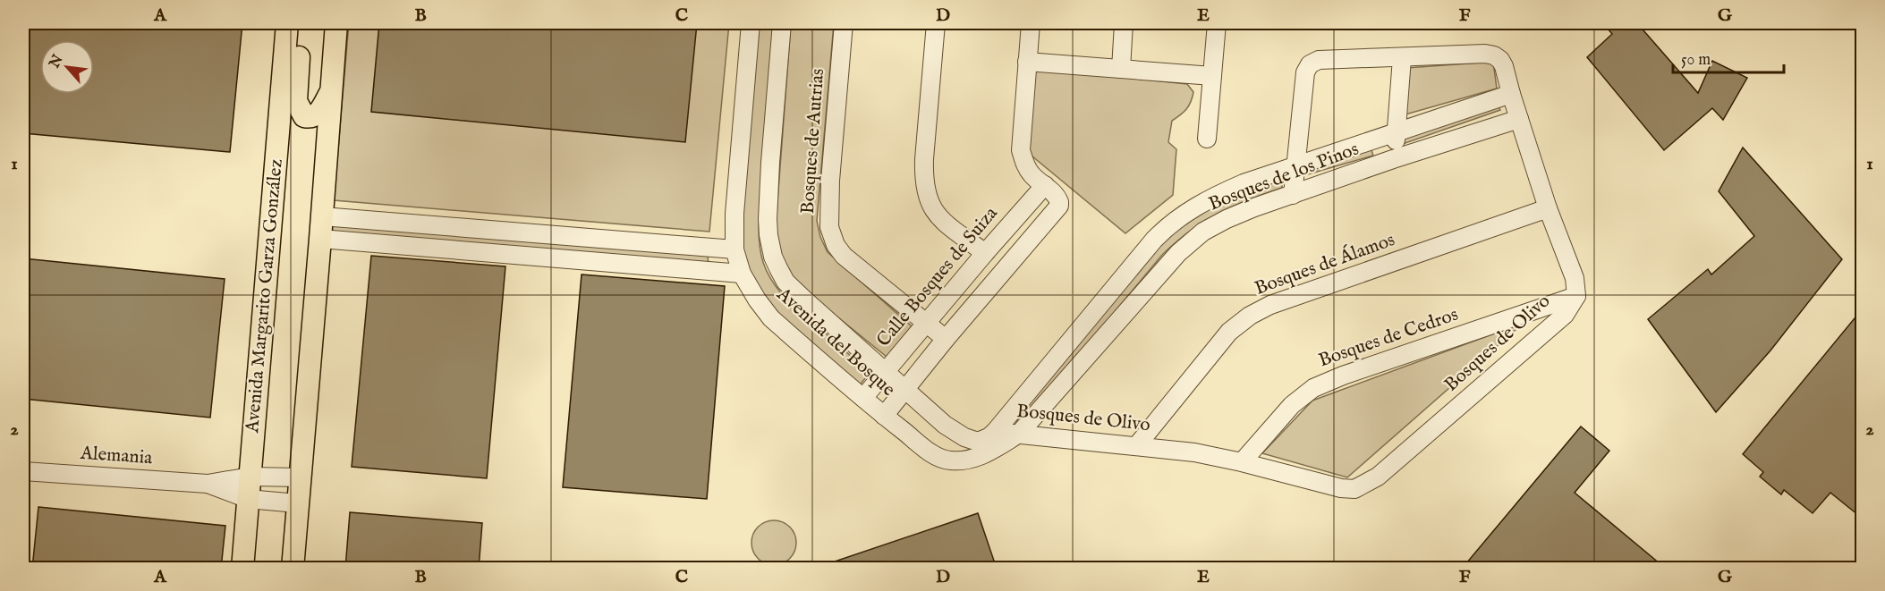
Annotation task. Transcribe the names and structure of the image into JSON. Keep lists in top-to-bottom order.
{
  "streets": {
    "main road": ["Avenida Margarito Garza González"],
    "street": [
      "Bosques de Autrias",
      "Bosques de los Pinos",
      "Bosques de Álamos",
      "Calle Bosques de Suiza",
      "Bosques de Cedros",
      "Avenida del Bosque",
      "Bosques de Olivo",
      "Alemania"
    ]
  },
  "crossings": [
    ["Bosques de Autrias", "Calle Bosques de Suiza"],
    ["Bosques de los Pinos", "Avenida del Bosque"],
    ["Bosques de los Pinos", "Bosques de Olivo"],
    ["Bosques de Álamos", "Bosques de Olivo"],
    ["Calle Bosques de Suiza", "Avenida del Bosque"],
    ["Avenida Margarito Garza González", "Alemania"],
    ["Bosques de Cedros", "Bosques de Olivo"]
  ],
  "scale_bar": "50 m",
  "north": "top left",
  "grid": {
    "columns": [
      "A",
      "B",
      "C",
      "D",
      "E",
      "F",
      "G"
    ],
    "rows": ["1", "2"]
  }
}
